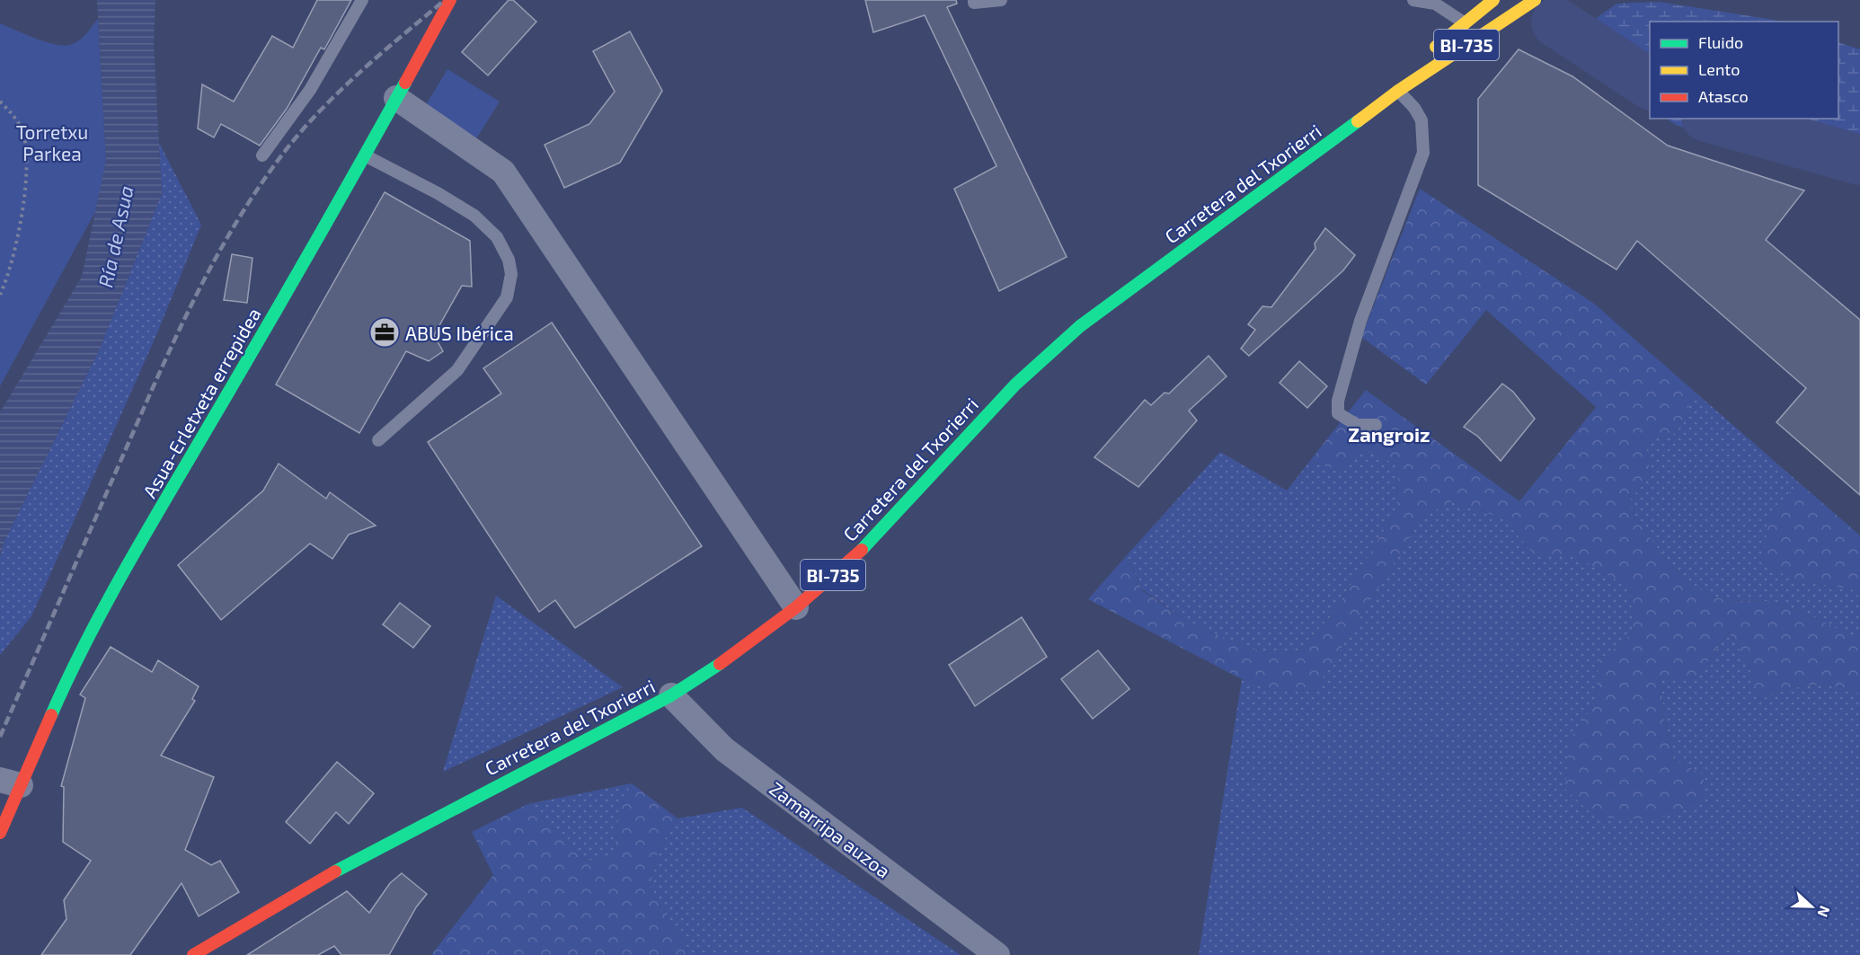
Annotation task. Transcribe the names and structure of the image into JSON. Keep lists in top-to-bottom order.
{
  "streets": {
    "main road": ["BI-735", "Carretera del Txorierri", "Asua-Erletxeta errepidea"],
    "street": ["Zamarripa auzoa"]
  },
  "crossings": [
    ["BI-735", "Carretera del Txorierri"],
    ["Carretera del Txorierri", "Zamarripa auzoa"]
  ],
  "districts": ["Zangroiz"],
  "water": ["Ría de Asua"],
  "parks": ["Torretxu Parkea"],
  "places": {
    "office": ["ABUS Ibérica"]
  },
  "legend": ["Fluido", "Lento", "Atasco"],
  "north": "right"
}
